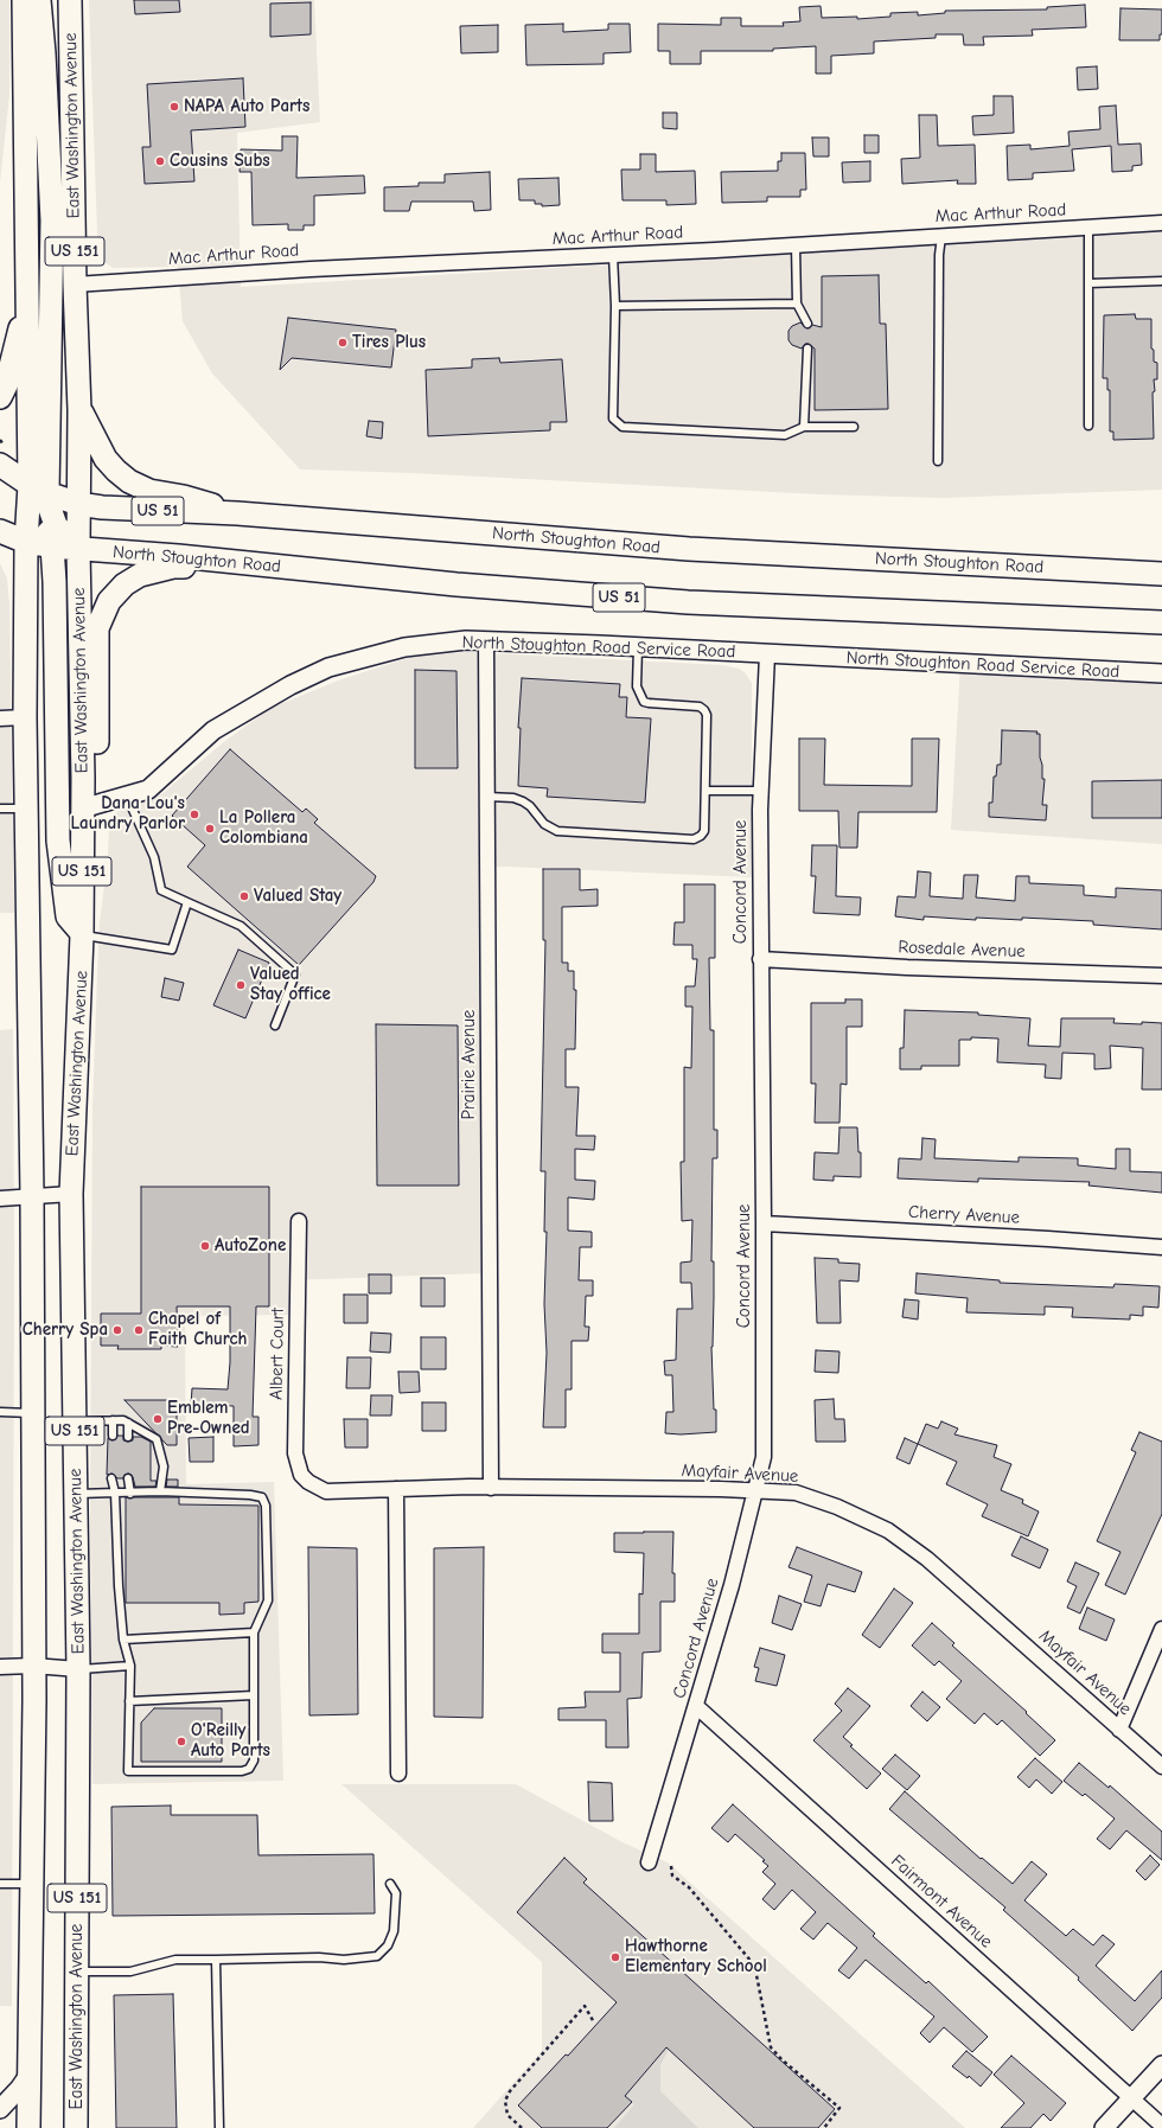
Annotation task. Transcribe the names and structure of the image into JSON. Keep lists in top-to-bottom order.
{
  "streets": {
    "main road": [
      "East Washington Avenue",
      "US 151",
      "US 51",
      "North Stoughton Road"
    ],
    "street": [
      "Mac Arthur Road",
      "North Stoughton Road Service Road",
      "Concord Avenue",
      "Rosedale Avenue",
      "Prairie Avenue",
      "Cherry Avenue",
      "Albert Court",
      "Mayfair Avenue",
      "Fairmont Avenue"
    ]
  },
  "crossings": [
    ["East Washington Avenue", "Mac Arthur Road"],
    ["East Washington Avenue", "North Stoughton Road"],
    ["East Washington Avenue", "North Stoughton Road Service Road"],
    ["US 151", "North Stoughton Road"],
    ["North Stoughton Road Service Road", "Concord Avenue"],
    ["North Stoughton Road Service Road", "Prairie Avenue"],
    ["Concord Avenue", "Rosedale Avenue"],
    ["Concord Avenue", "Cherry Avenue"],
    ["Concord Avenue", "Mayfair Avenue"],
    ["Concord Avenue", "Fairmont Avenue"],
    ["Prairie Avenue", "Mayfair Avenue"],
    ["Albert Court", "Mayfair Avenue"]
  ],
  "places": [
    "NAPA Auto Parts",
    "Cousins Subs",
    "Tires Plus",
    "Dana Lou's Laundry Parlor",
    "La Pollera Colombiana",
    "Valued Stay",
    "Valued Stay office",
    "AutoZone",
    "Cherry Spa",
    "Chapel of Faith Church",
    "Emblem Pre-Owned",
    "O'Reilly Auto Parts",
    "Hawthorne Elementary School"
  ]
}
